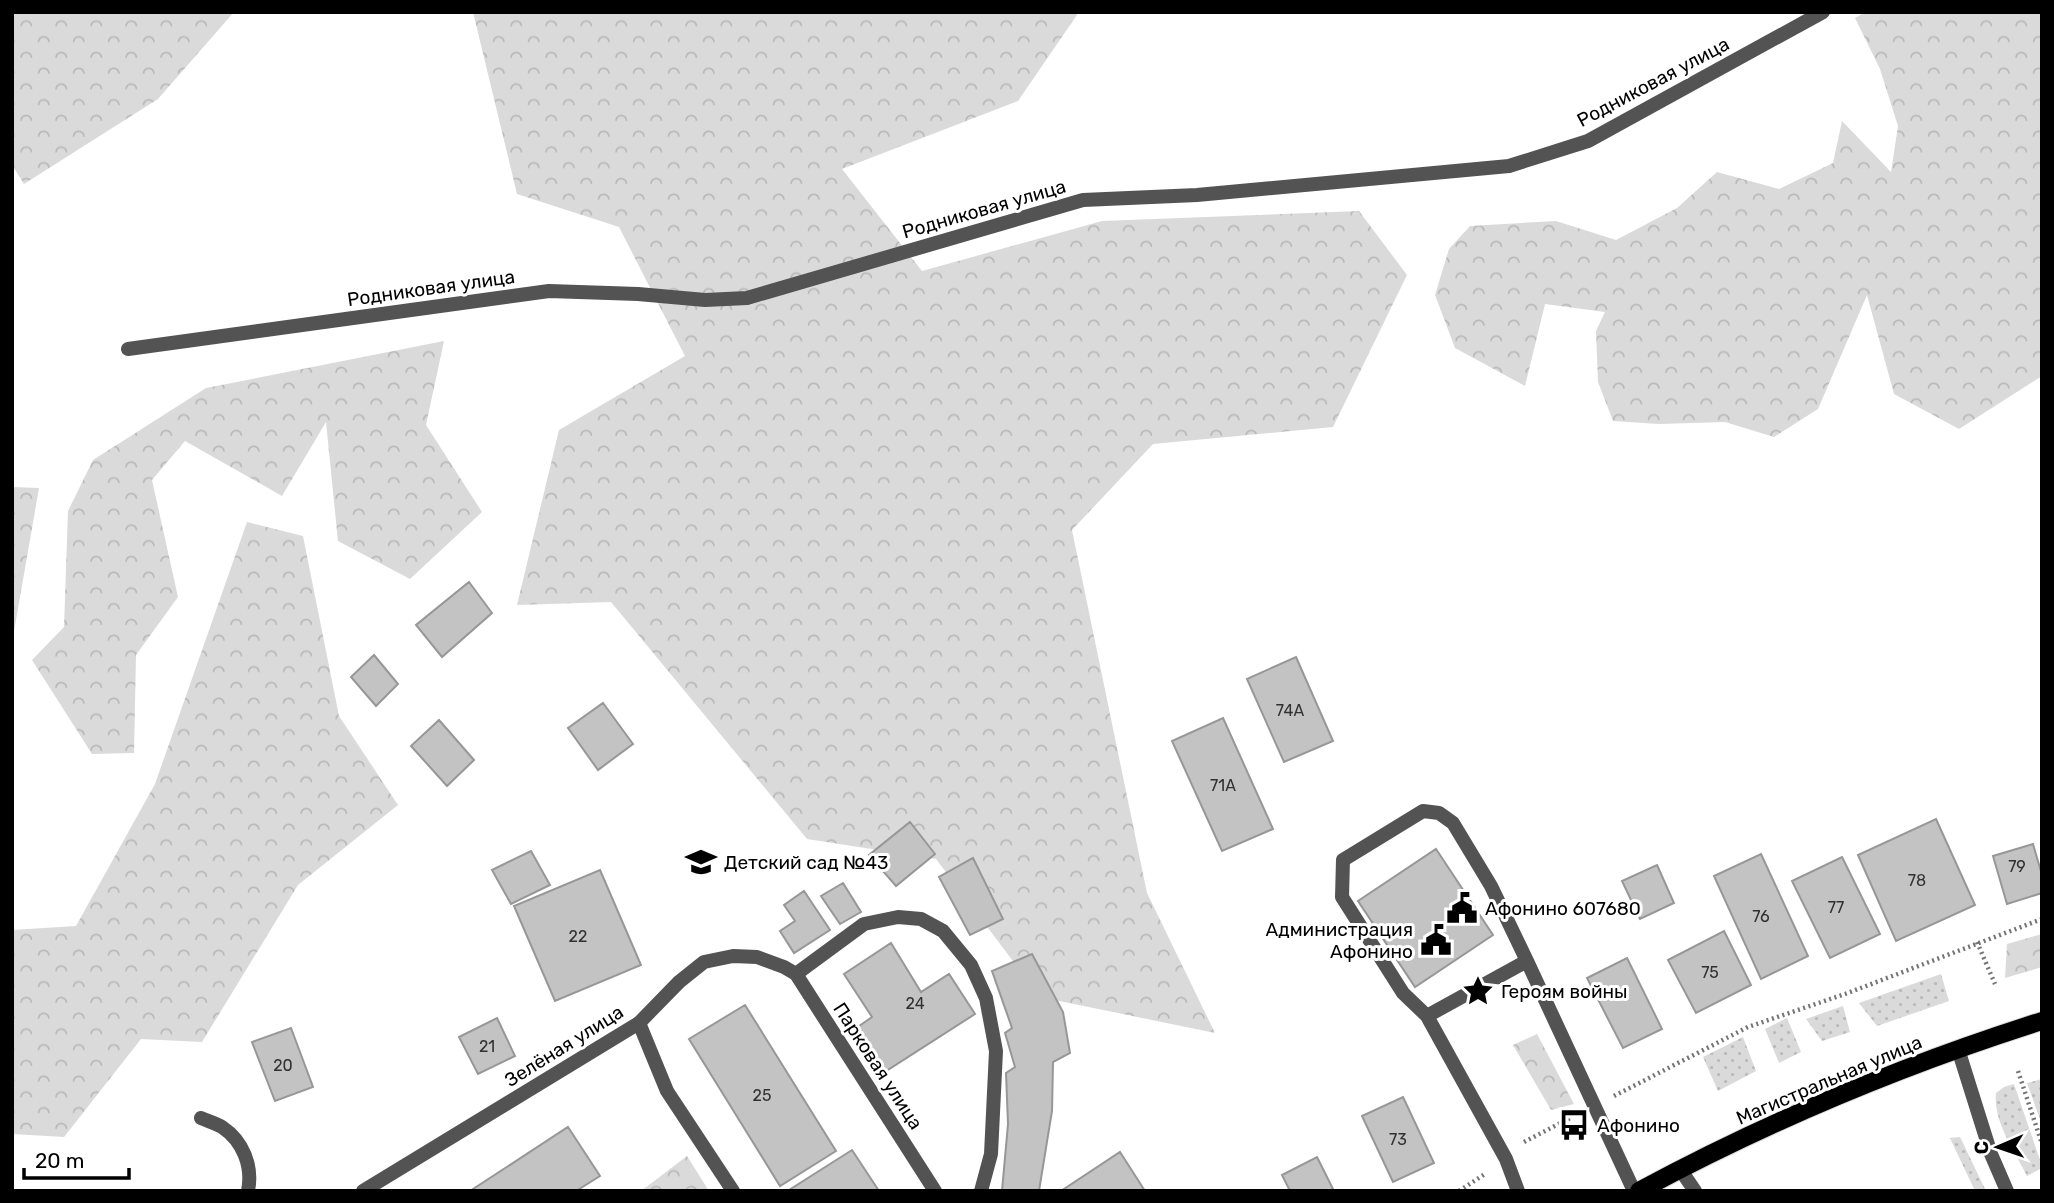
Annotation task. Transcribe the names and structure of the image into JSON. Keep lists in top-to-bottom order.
{
  "streets": {
    "main road": ["Магистральная улица"],
    "street": ["Родниковая улица", "Зелёная улица", "Парковая улица"]
  },
  "crossings": [
    ["Зелёная улица", "Парковая улица"]
  ],
  "places": {
    "school or university": ["Детский сад №43"],
    "public building": ["Афонино 607680", "Администрация Афонино"],
    "place": ["Героям войны"],
    "bus stop": ["Афонино"]
  },
  "house_numbers": [
    "74А",
    "71А",
    "79",
    "78",
    "77",
    "76",
    "22",
    "75",
    "24",
    "21",
    "20",
    "25",
    "73"
  ],
  "scale_bar": "20 m",
  "north": "left"
}
